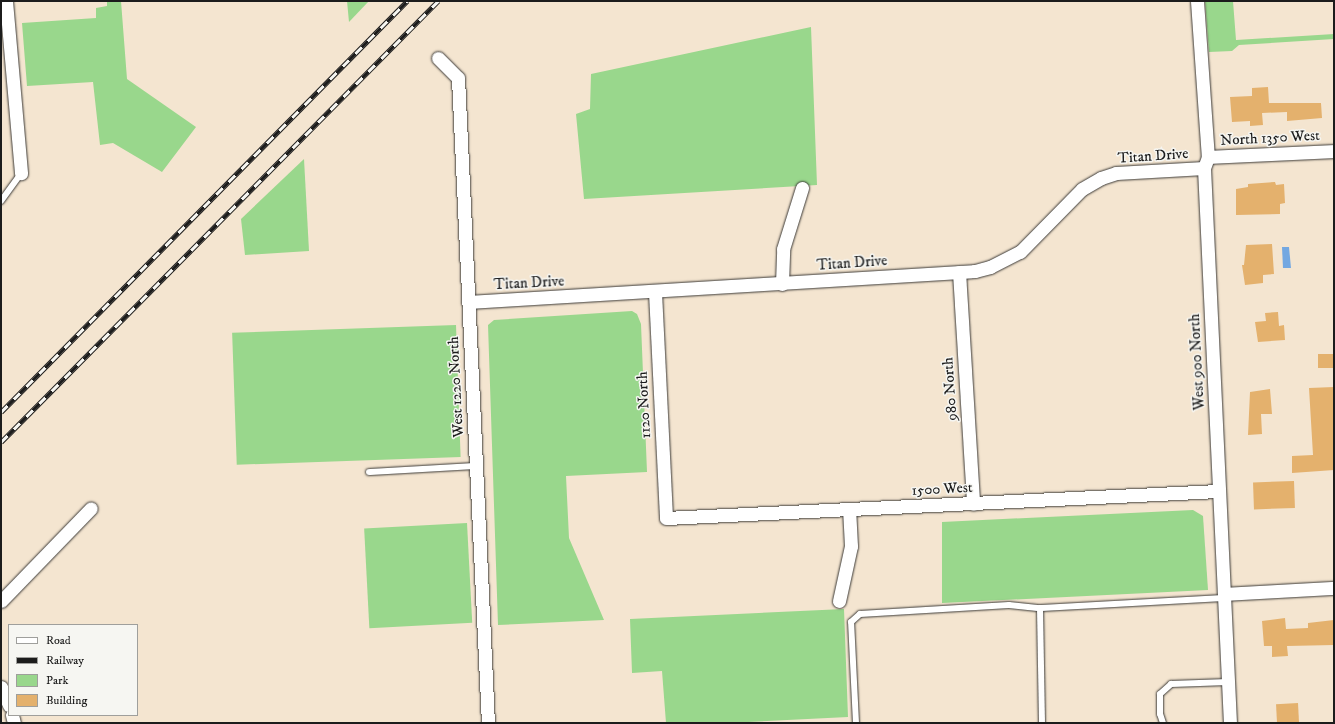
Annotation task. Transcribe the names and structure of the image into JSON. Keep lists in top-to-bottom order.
{
  "streets": {
    "street": [
      "North 1350 West",
      "Titan Drive",
      "West 900 North",
      "West 1220 North",
      "980 North",
      "1120 North",
      "1500 West"
    ]
  },
  "crossings": [
    ["North 1350 West", "Titan Drive"],
    ["North 1350 West", "West 900 North"],
    ["Titan Drive", "West 900 North"],
    ["Titan Drive", "West 1220 North"],
    ["Titan Drive", "980 North"],
    ["Titan Drive", "1120 North"],
    ["West 900 North", "1500 West"],
    ["980 North", "1500 West"],
    ["1120 North", "1500 West"]
  ],
  "legend": [
    "Road",
    "Railway",
    "Park",
    "Building"
  ]
}
